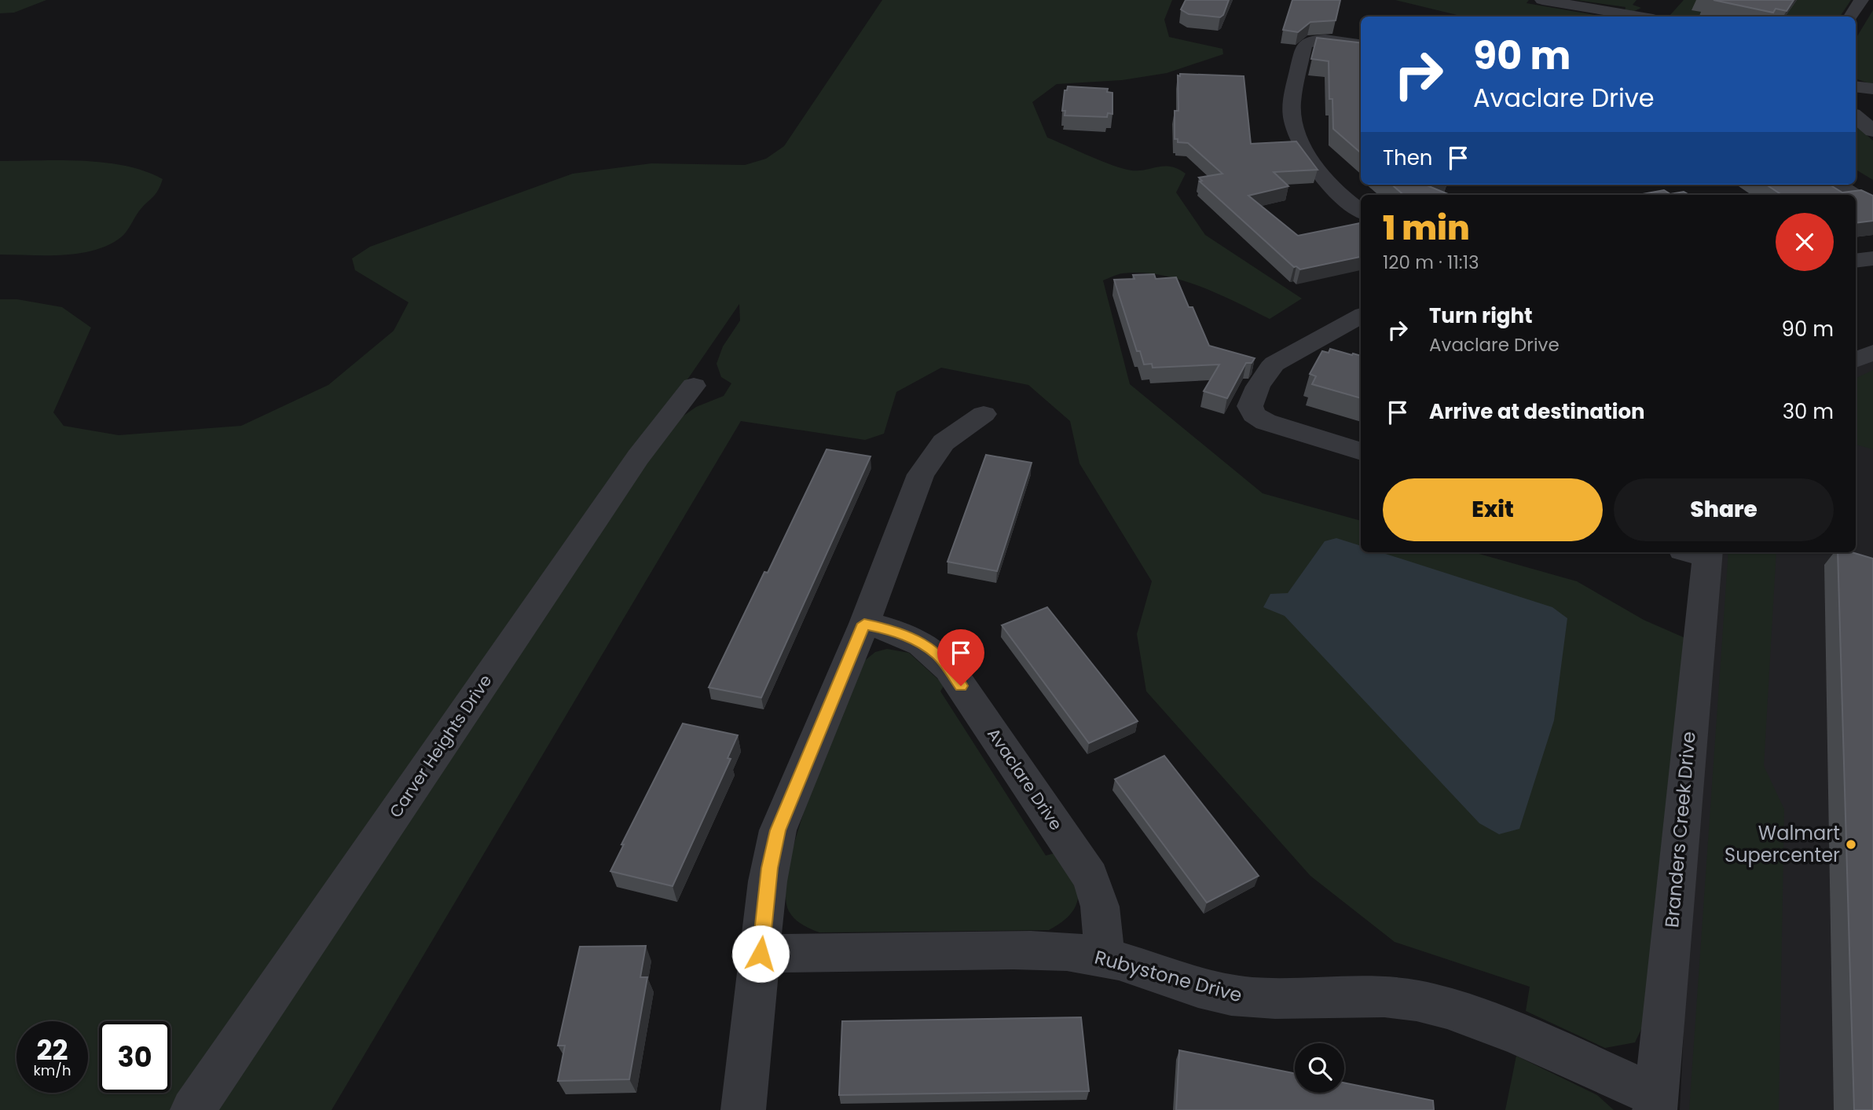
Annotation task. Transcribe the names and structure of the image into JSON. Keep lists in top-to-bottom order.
{
  "streets": {
    "street": [
      "Carver Heights Drive",
      "Avaclare Drive",
      "Branders Creek Drive",
      "Rubystone Drive"
    ]
  },
  "crossings": [
    ["Avaclare Drive", "Rubystone Drive"],
    ["Branders Creek Drive", "Rubystone Drive"]
  ],
  "places": ["Walmart Supercenter"],
  "page": {
    "turn": ["90 m", "Avaclare Drive"],
    "then": "Then",
    "heading": ["1 min", "120 m · 11:13"],
    "list": [
      {
        "name": "Turn right",
        "note": "Avaclare Drive",
        "value": "90 m"
      },
      {
        "name": "Arrive at destination",
        "value": "30 m"
      }
    ],
    "buttons": ["Exit", "Share"],
    "speed": "22 km/h",
    "limit": "30"
  }
}
